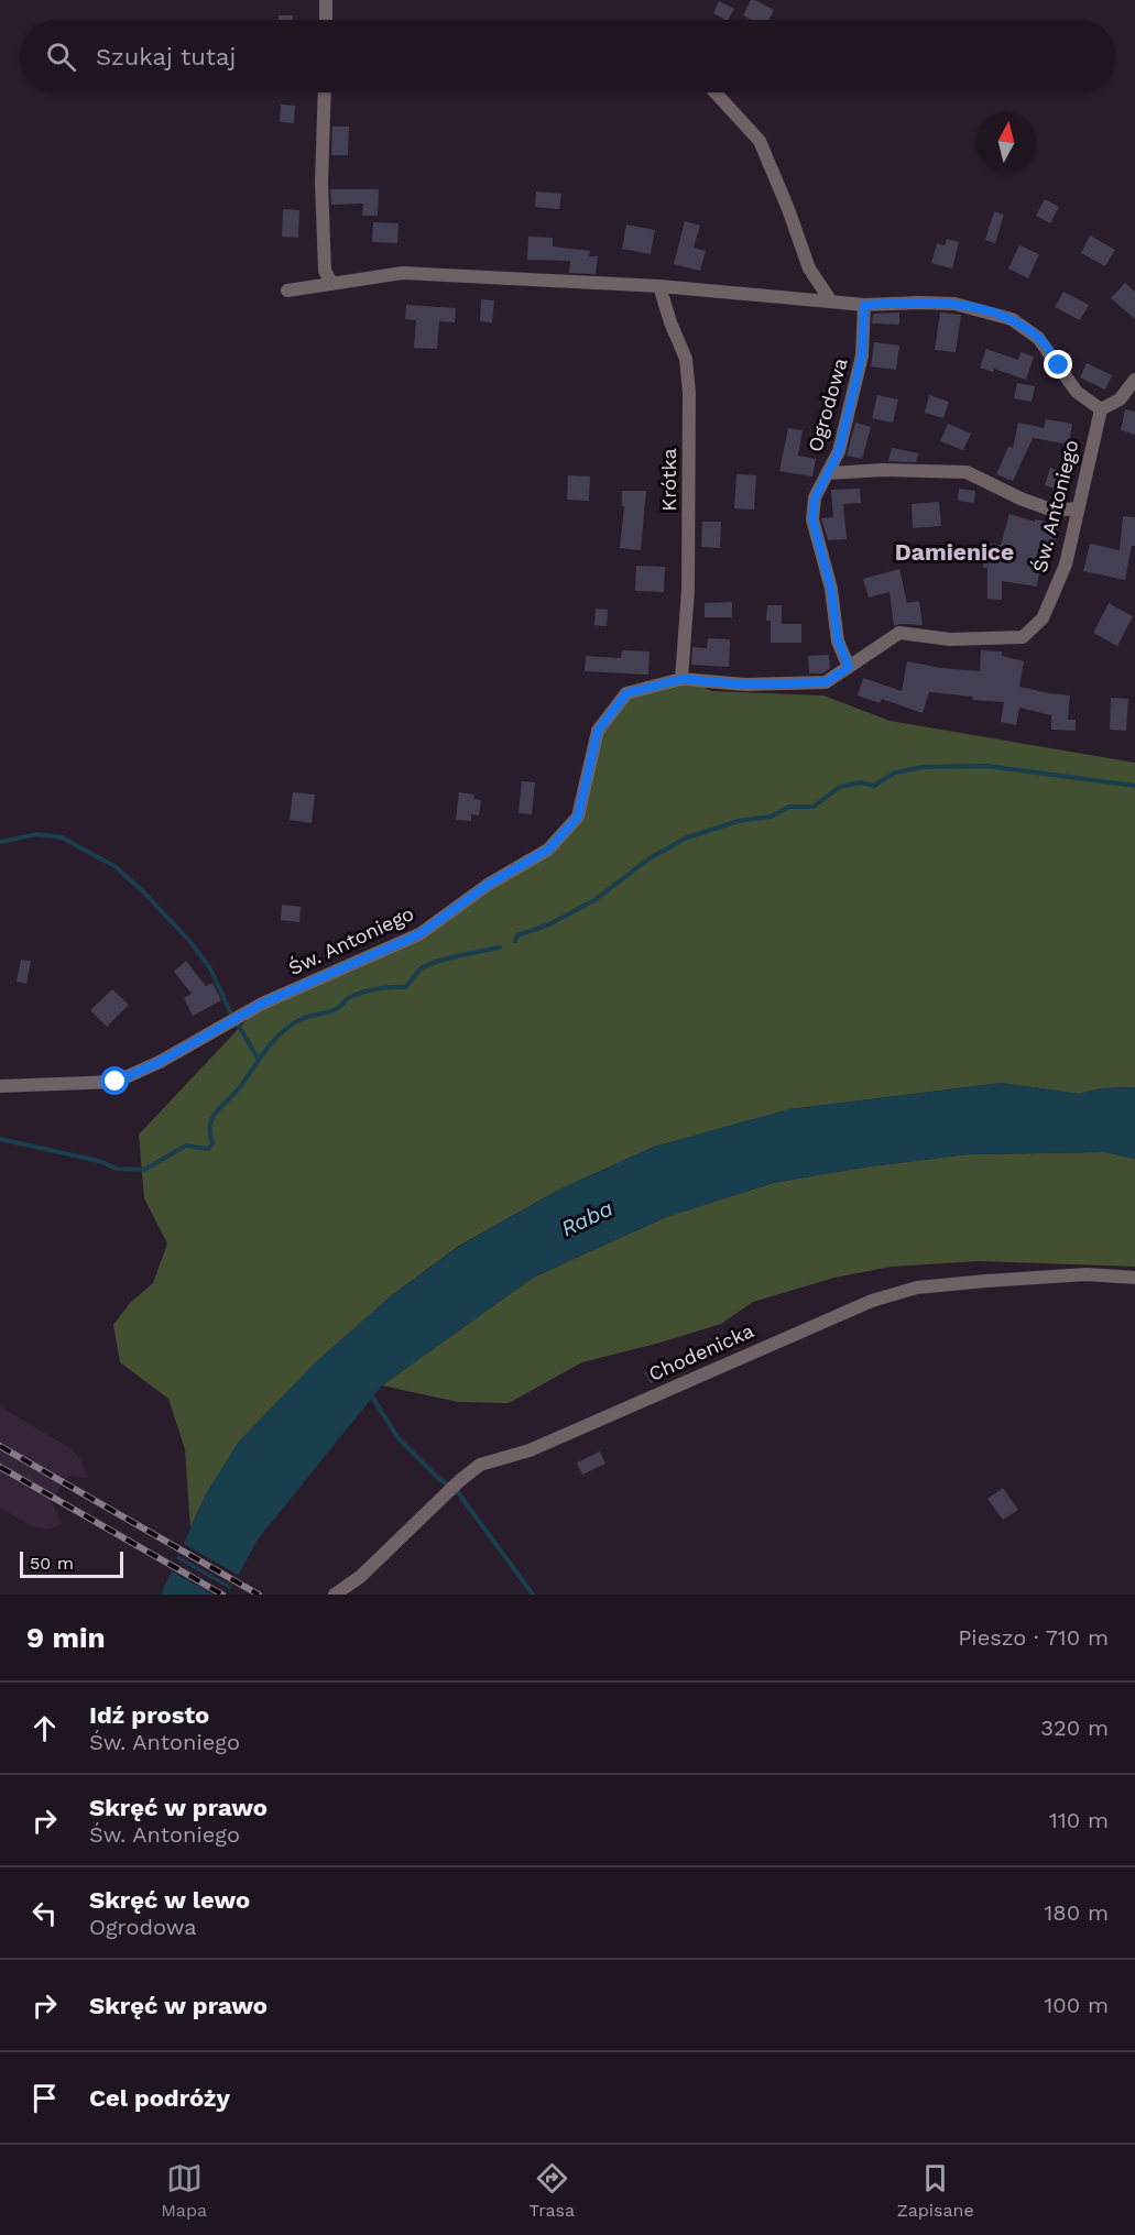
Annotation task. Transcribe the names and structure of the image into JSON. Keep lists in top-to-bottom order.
{
  "streets": {
    "street": [
      "Ogrodowa",
      "Krótka",
      "Św. Antoniego",
      "Chodenicka"
    ]
  },
  "crossings": [
    ["Ogrodowa", "Św. Antoniego"],
    ["Krótka", "Św. Antoniego"]
  ],
  "districts": ["Damienice"],
  "water": ["Raba"],
  "scale_bar": "50 m",
  "north": "top",
  "page": {
    "search": "Szukaj tutaj",
    "scale": "50 m",
    "heading": ["9 min", "Pieszo · 710 m"],
    "list": [
      ["Idź prosto", "Św. Antoniego", "320 m"],
      ["Skręć w prawo", "Św. Antoniego", "110 m"],
      ["Skręć w lewo", "Ogrodowa", "180 m"],
      ["Skręć w prawo", "100 m"],
      "Cel podróży"
    ],
    "nav": ["Mapa", "Trasa", "Zapisane"]
  }
}
